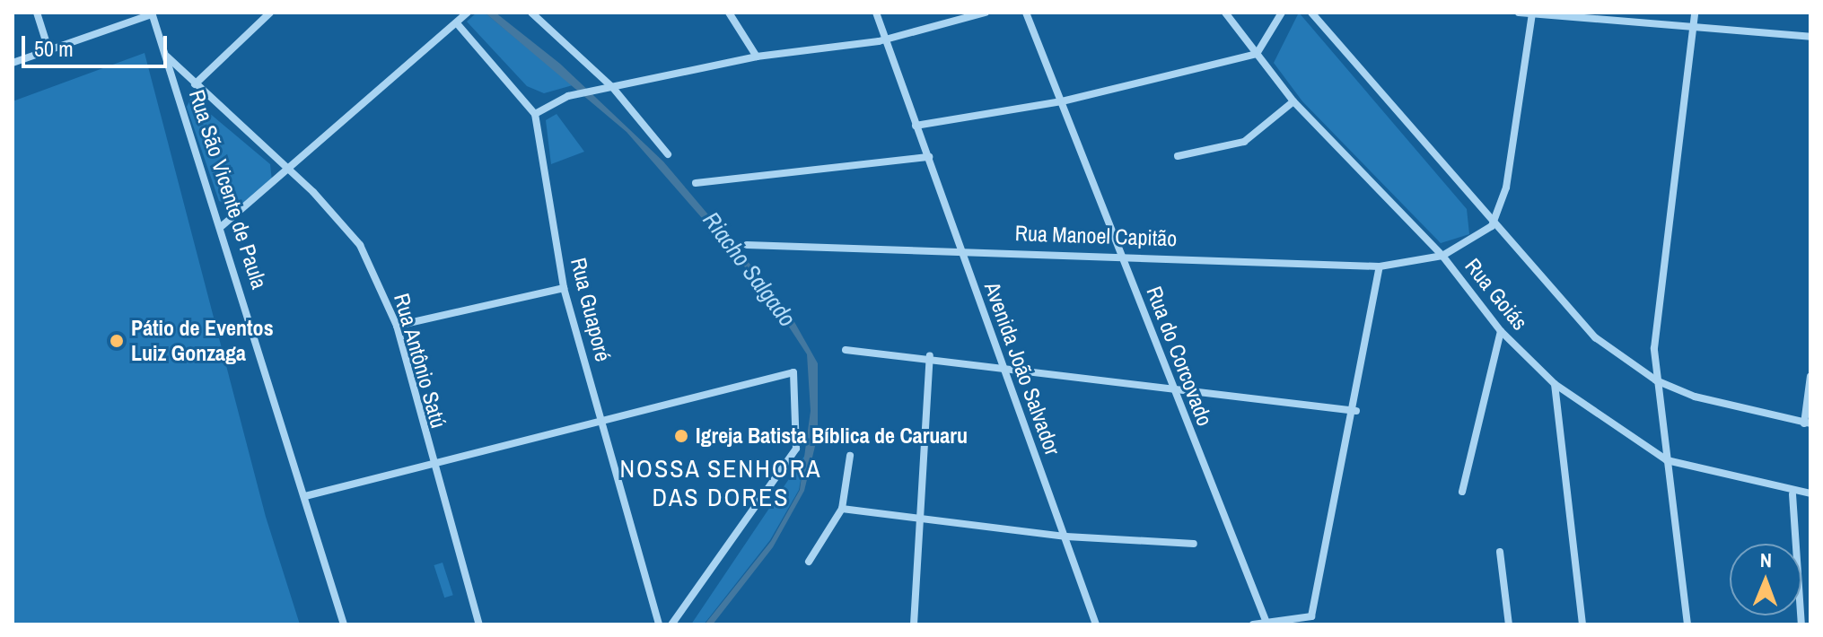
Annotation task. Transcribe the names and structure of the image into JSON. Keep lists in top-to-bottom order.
{
  "streets": {
    "street": [
      "Rua São Vicente de Paula",
      "Rua Manoel Capitão",
      "Rua Goiás",
      "Rua Guaporé",
      "Rua do Corcovado",
      "Rua Antônio Satú",
      "Avenida João Salvador"
    ]
  },
  "crossings": [
    ["Rua São Vicente de Paula", "Rua Antônio Satú"],
    ["Rua Manoel Capitão", "Rua Goiás"],
    ["Rua Manoel Capitão", "Rua do Corcovado"],
    ["Rua Manoel Capitão", "Avenida João Salvador"]
  ],
  "districts": ["NOSSA SENHORA DAS DORES"],
  "water": ["Riacho Salgado"],
  "places": ["Pátio de Eventos Luiz Gonzaga", "Igreja Batista Bíblica de Caruaru"],
  "scale_bar": "50 m",
  "north": "top"
}
